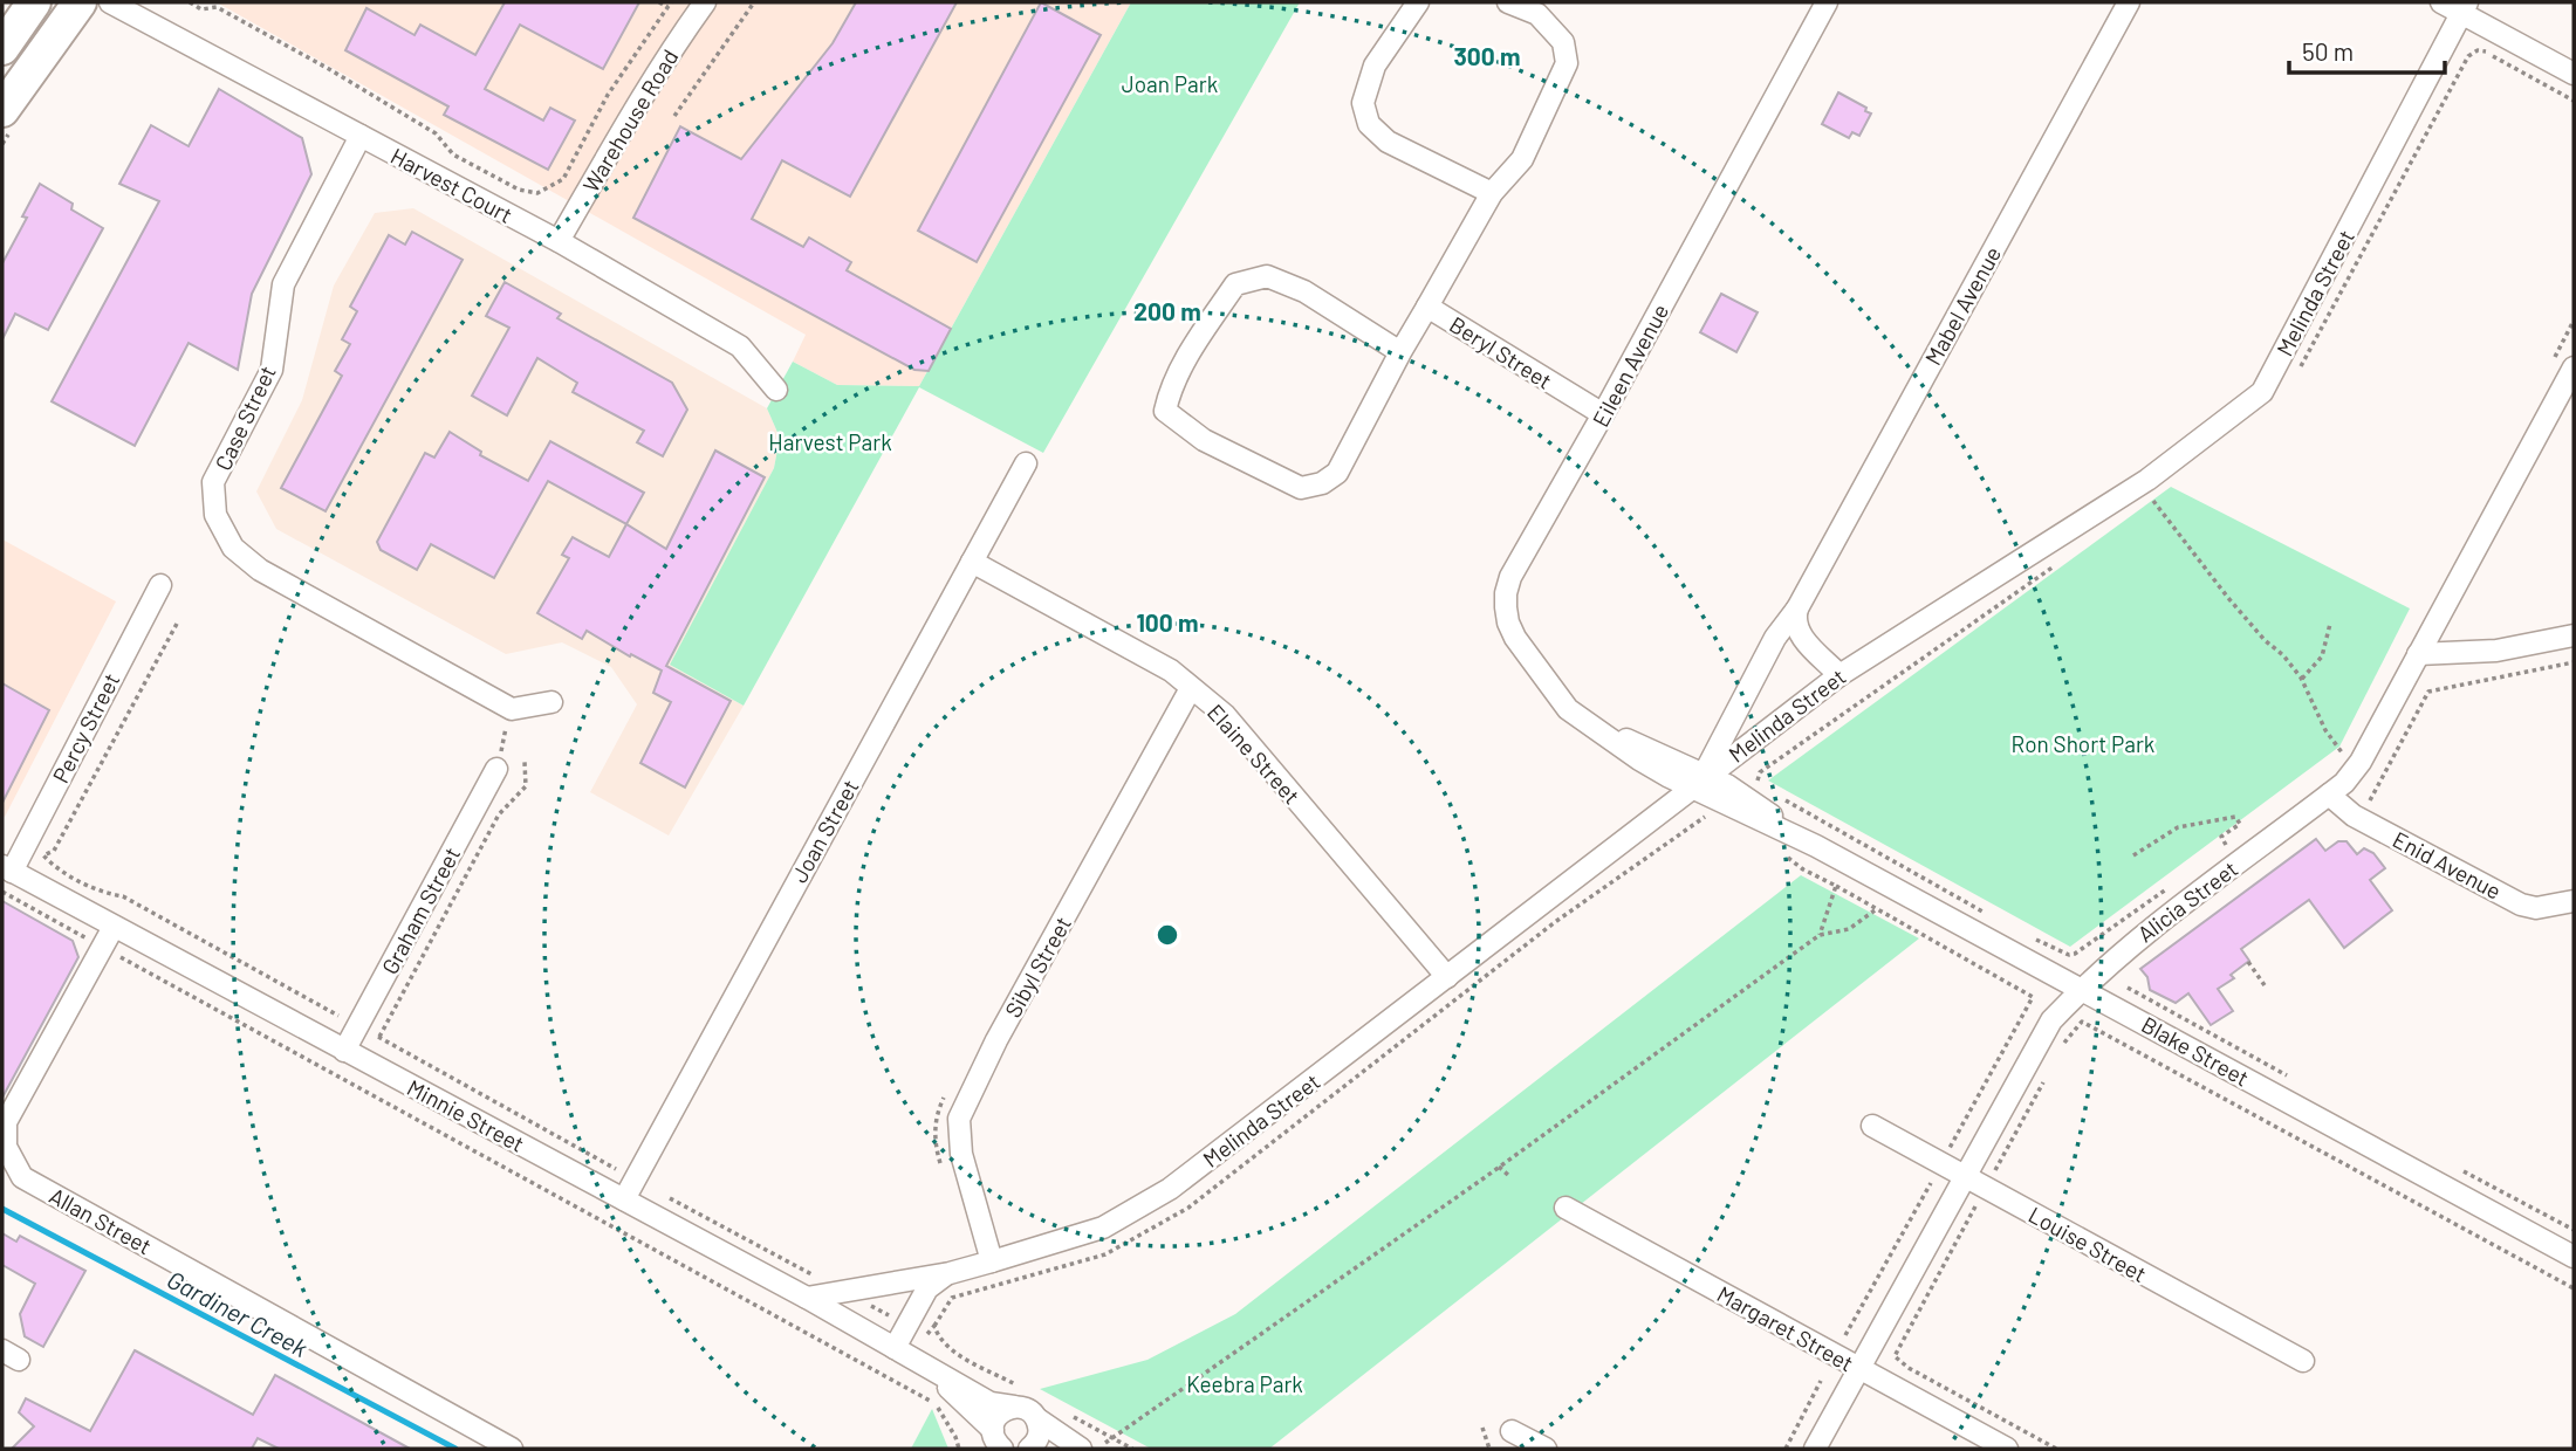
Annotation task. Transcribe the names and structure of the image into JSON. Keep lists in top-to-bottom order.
{
  "streets": {
    "street": [
      "Warehouse Road",
      "Harvest Court",
      "Melinda Street",
      "Mabel Avenue",
      "Beryl Street",
      "Eileen Avenue",
      "Case Street",
      "Percy Street",
      "Elaine Street",
      "Joan Street",
      "Enid Avenue",
      "Alicia Street",
      "Graham Street",
      "Sibyl Street",
      "Blake Street",
      "Minnie Street",
      "Allan Street",
      "Louise Street",
      "Margaret Street"
    ]
  },
  "crossings": [
    ["Warehouse Road", "Harvest Court"],
    ["Harvest Court", "Case Street"],
    ["Melinda Street", "Mabel Avenue"],
    ["Melinda Street", "Elaine Street"],
    ["Melinda Street", "Sibyl Street"],
    ["Melinda Street", "Blake Street"],
    ["Melinda Street", "Minnie Street"],
    ["Mabel Avenue", "Blake Street"],
    ["Beryl Street", "Eileen Avenue"],
    ["Eileen Avenue", "Blake Street"],
    ["Percy Street", "Minnie Street"],
    ["Elaine Street", "Joan Street"],
    ["Elaine Street", "Sibyl Street"],
    ["Joan Street", "Minnie Street"],
    ["Enid Avenue", "Alicia Street"],
    ["Alicia Street", "Blake Street"],
    ["Alicia Street", "Louise Street"],
    ["Alicia Street", "Margaret Street"],
    ["Graham Street", "Minnie Street"],
    ["Minnie Street", "Allan Street"]
  ],
  "water": ["Gardiner Creek"],
  "parks": [
    "Joan Park",
    "Harvest Park",
    "Ron Short Park",
    "Keebra Park"
  ],
  "scale_bar": "50 m",
  "rings": ["300 m", "200 m", "100 m"]
}
